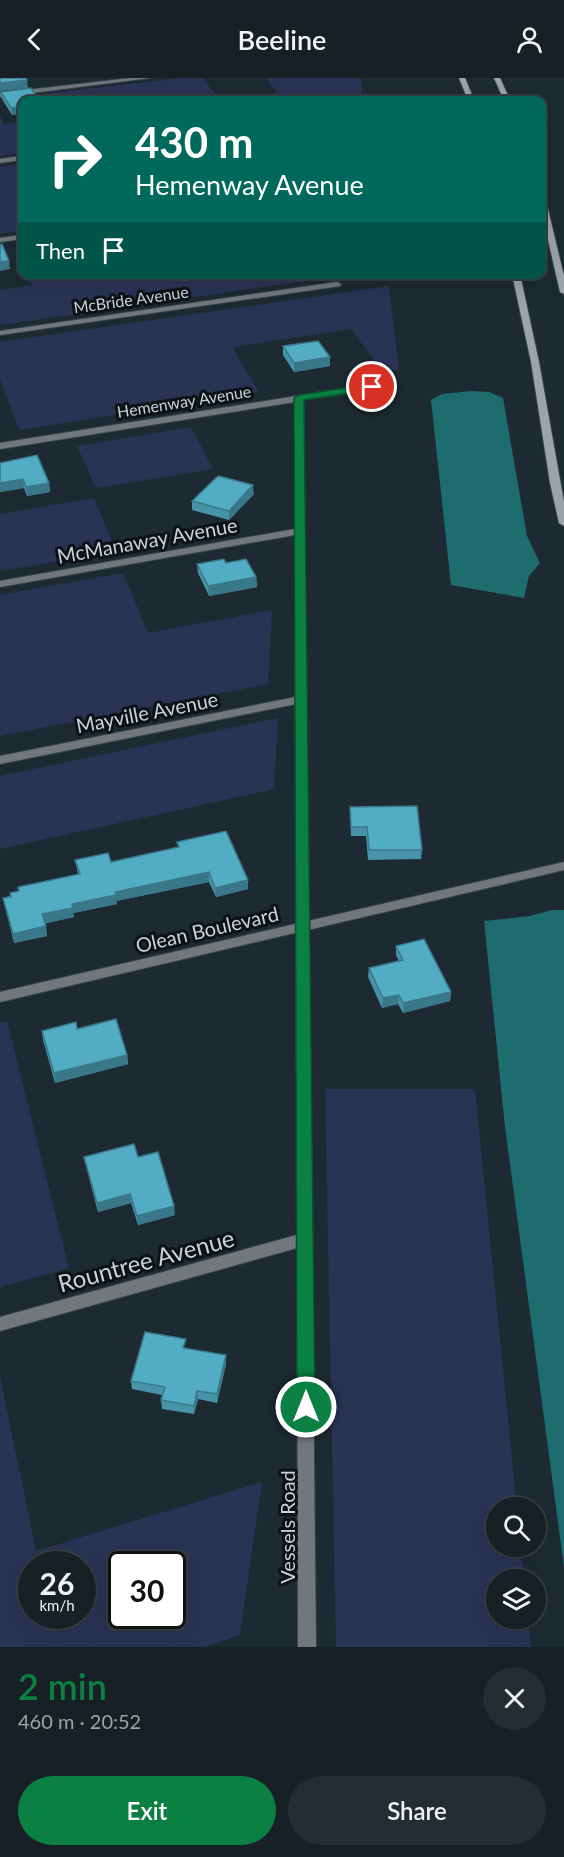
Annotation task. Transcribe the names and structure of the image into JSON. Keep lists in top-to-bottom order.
{
  "streets": {
    "street": [
      "McBride Avenue",
      "Hemenway Avenue",
      "McManaway Avenue",
      "Mayville Avenue",
      "Olean Boulevard",
      "Rountree Avenue",
      "Vessels Road"
    ]
  },
  "crossings": [
    ["Hemenway Avenue", "Vessels Road"],
    ["McManaway Avenue", "Vessels Road"],
    ["Mayville Avenue", "Vessels Road"],
    ["Olean Boulevard", "Vessels Road"],
    ["Rountree Avenue", "Vessels Road"]
  ],
  "page": {
    "header": "Beeline",
    "turn": ["430 m", "Hemenway Avenue"],
    "then": "Then",
    "speed": "26 km/h",
    "limit": "30",
    "heading": ["2 min", "460 m · 20:52"],
    "buttons": ["Exit", "Share"]
  }
}
